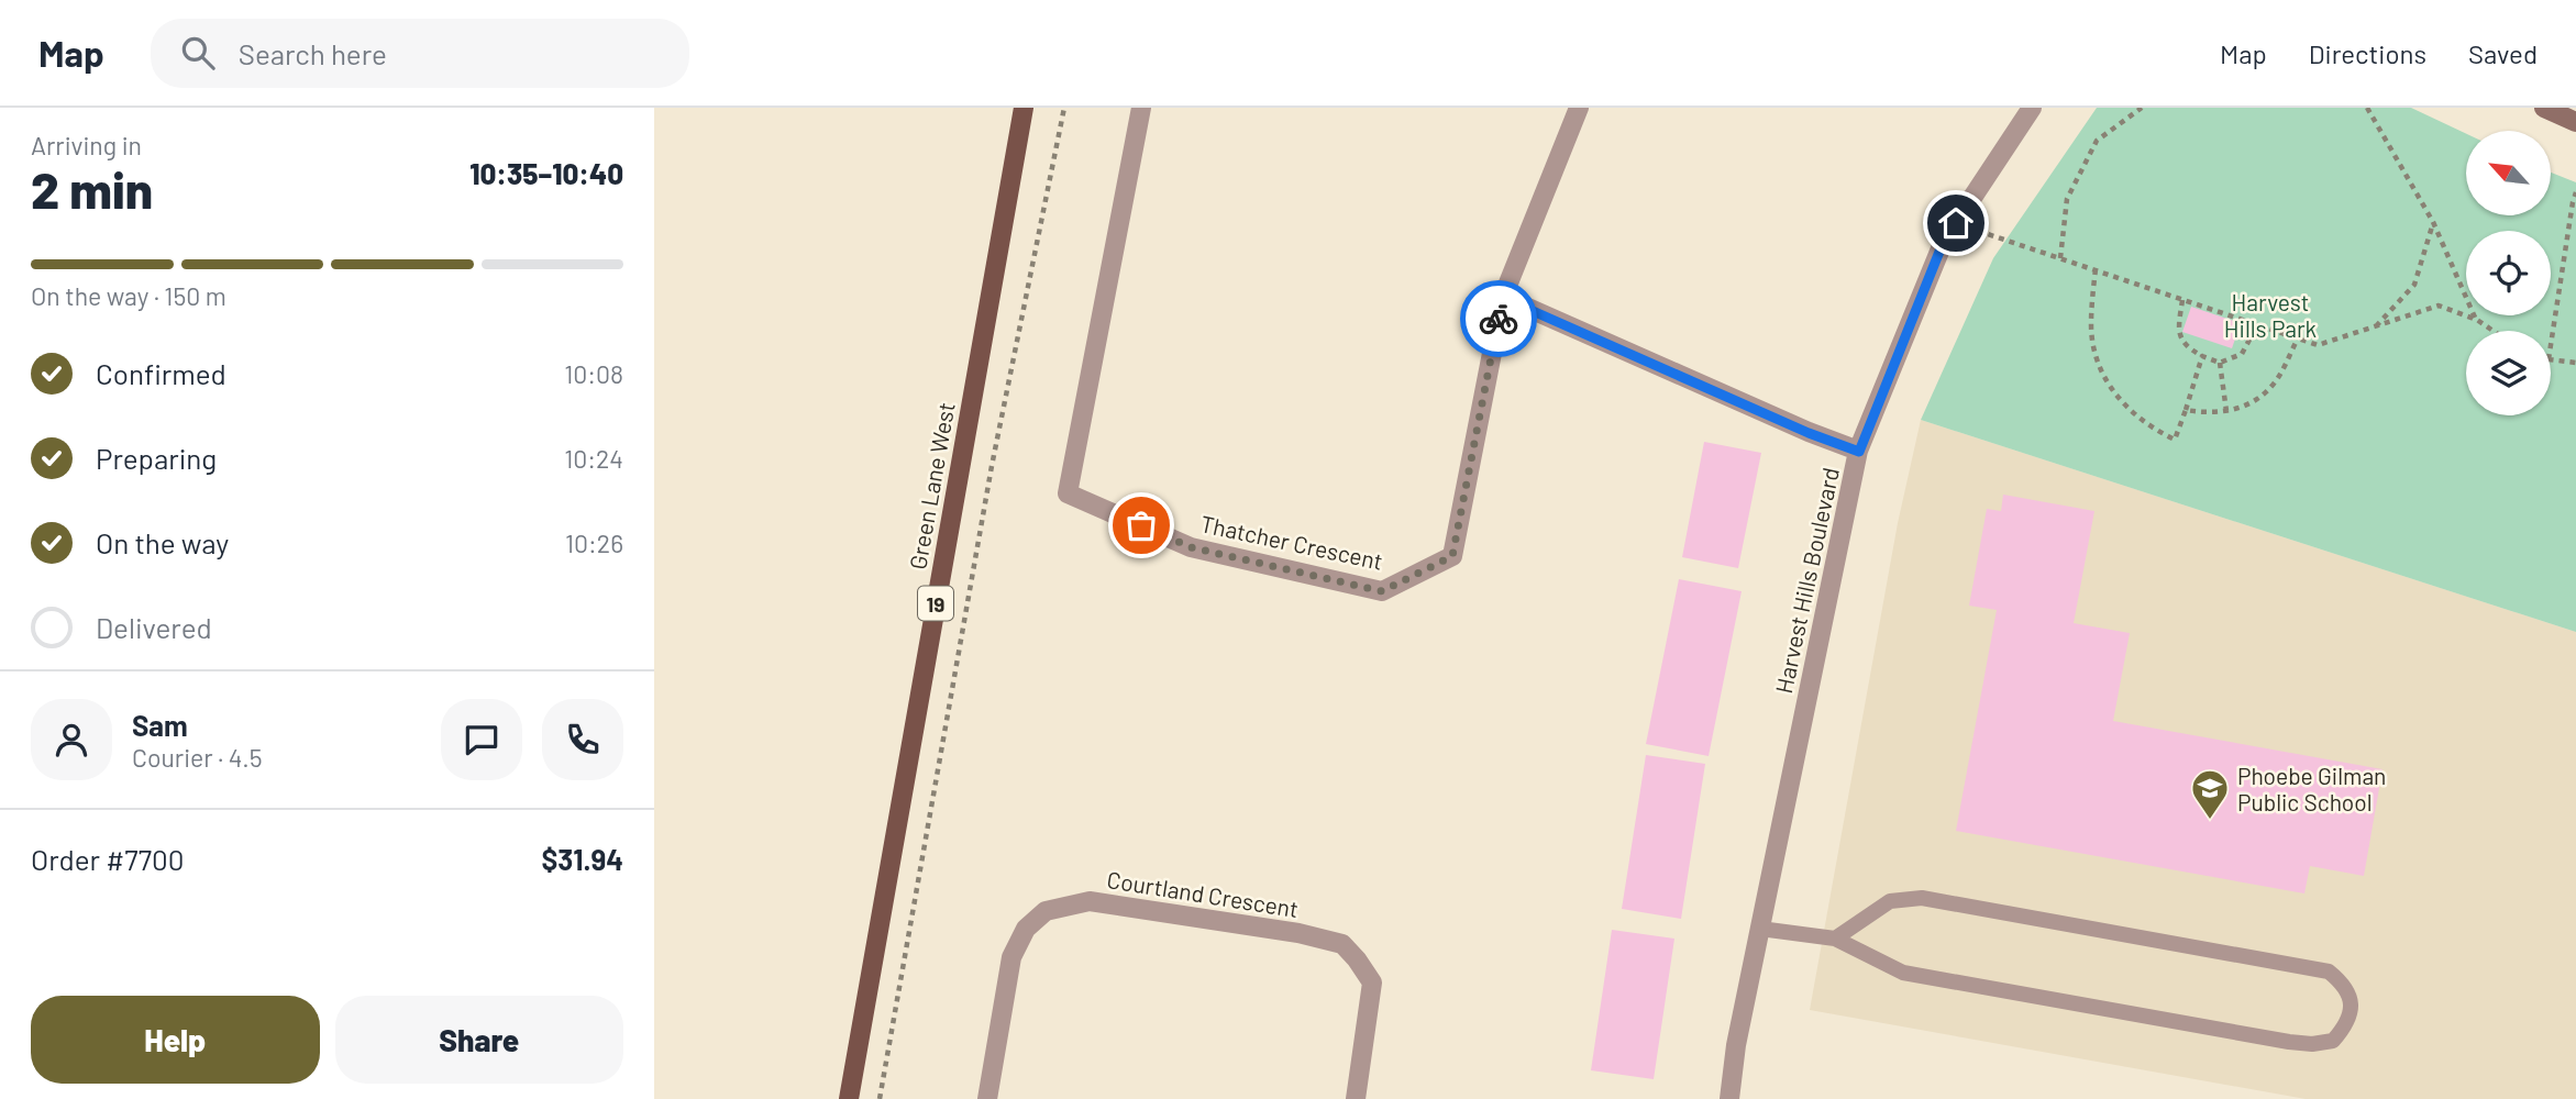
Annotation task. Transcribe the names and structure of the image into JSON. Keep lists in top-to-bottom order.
{
  "streets": {
    "main road": ["Green Lane West", "19"],
    "street": ["Thatcher Crescent", "Harvest Hills Boulevard", "Courtland Crescent"]
  },
  "parks": ["Harvest Hills Park"],
  "places": {
    "school or university": ["Phoebe Gilman Public School"]
  },
  "north": "top left",
  "page": {
    "header": "Map",
    "search": "Search here",
    "nav": ["Map", "Directions", "Saved"],
    "heading": ["2 min", "Arriving in", "10:35–10:40"],
    "panel": [
      "Sam",
      "Courier · 4.5",
      "Order #7700",
      "$31.94"
    ],
    "bar": "On the way · 150 m",
    "list": [
      ["Confirmed", "10:08"],
      ["Preparing", "10:24"],
      ["On the way", "10:26"],
      "Delivered"
    ],
    "buttons": ["Help", "Share"]
  }
}
